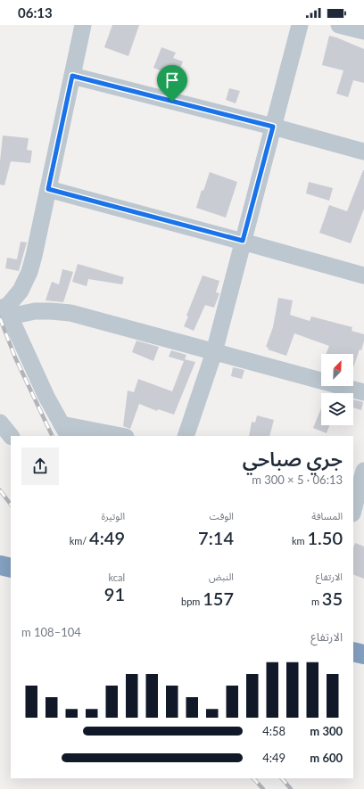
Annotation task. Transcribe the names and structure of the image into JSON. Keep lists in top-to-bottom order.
{
  "north": "top right",
  "page": {
    "status": "06:13",
    "heading": ["جري صباحي", "06:13 · 5 × 300 m"],
    "stats": [
      ["المسافة", "1.50 km"],
      ["الوقت", "7:14"],
      ["الوتيرة", "4:49 /km"],
      ["الارتفاع", "35 m"],
      ["النبض", "157 bpm"],
      ["kcal", "91"]
    ],
    "chart": ["الارتفاع", "104–108 m"],
    "list": [
      {
        "name": "300 m",
        "note": "4:58"
      },
      {
        "name": "600 m",
        "note": "4:49"
      }
    ]
  }
}
